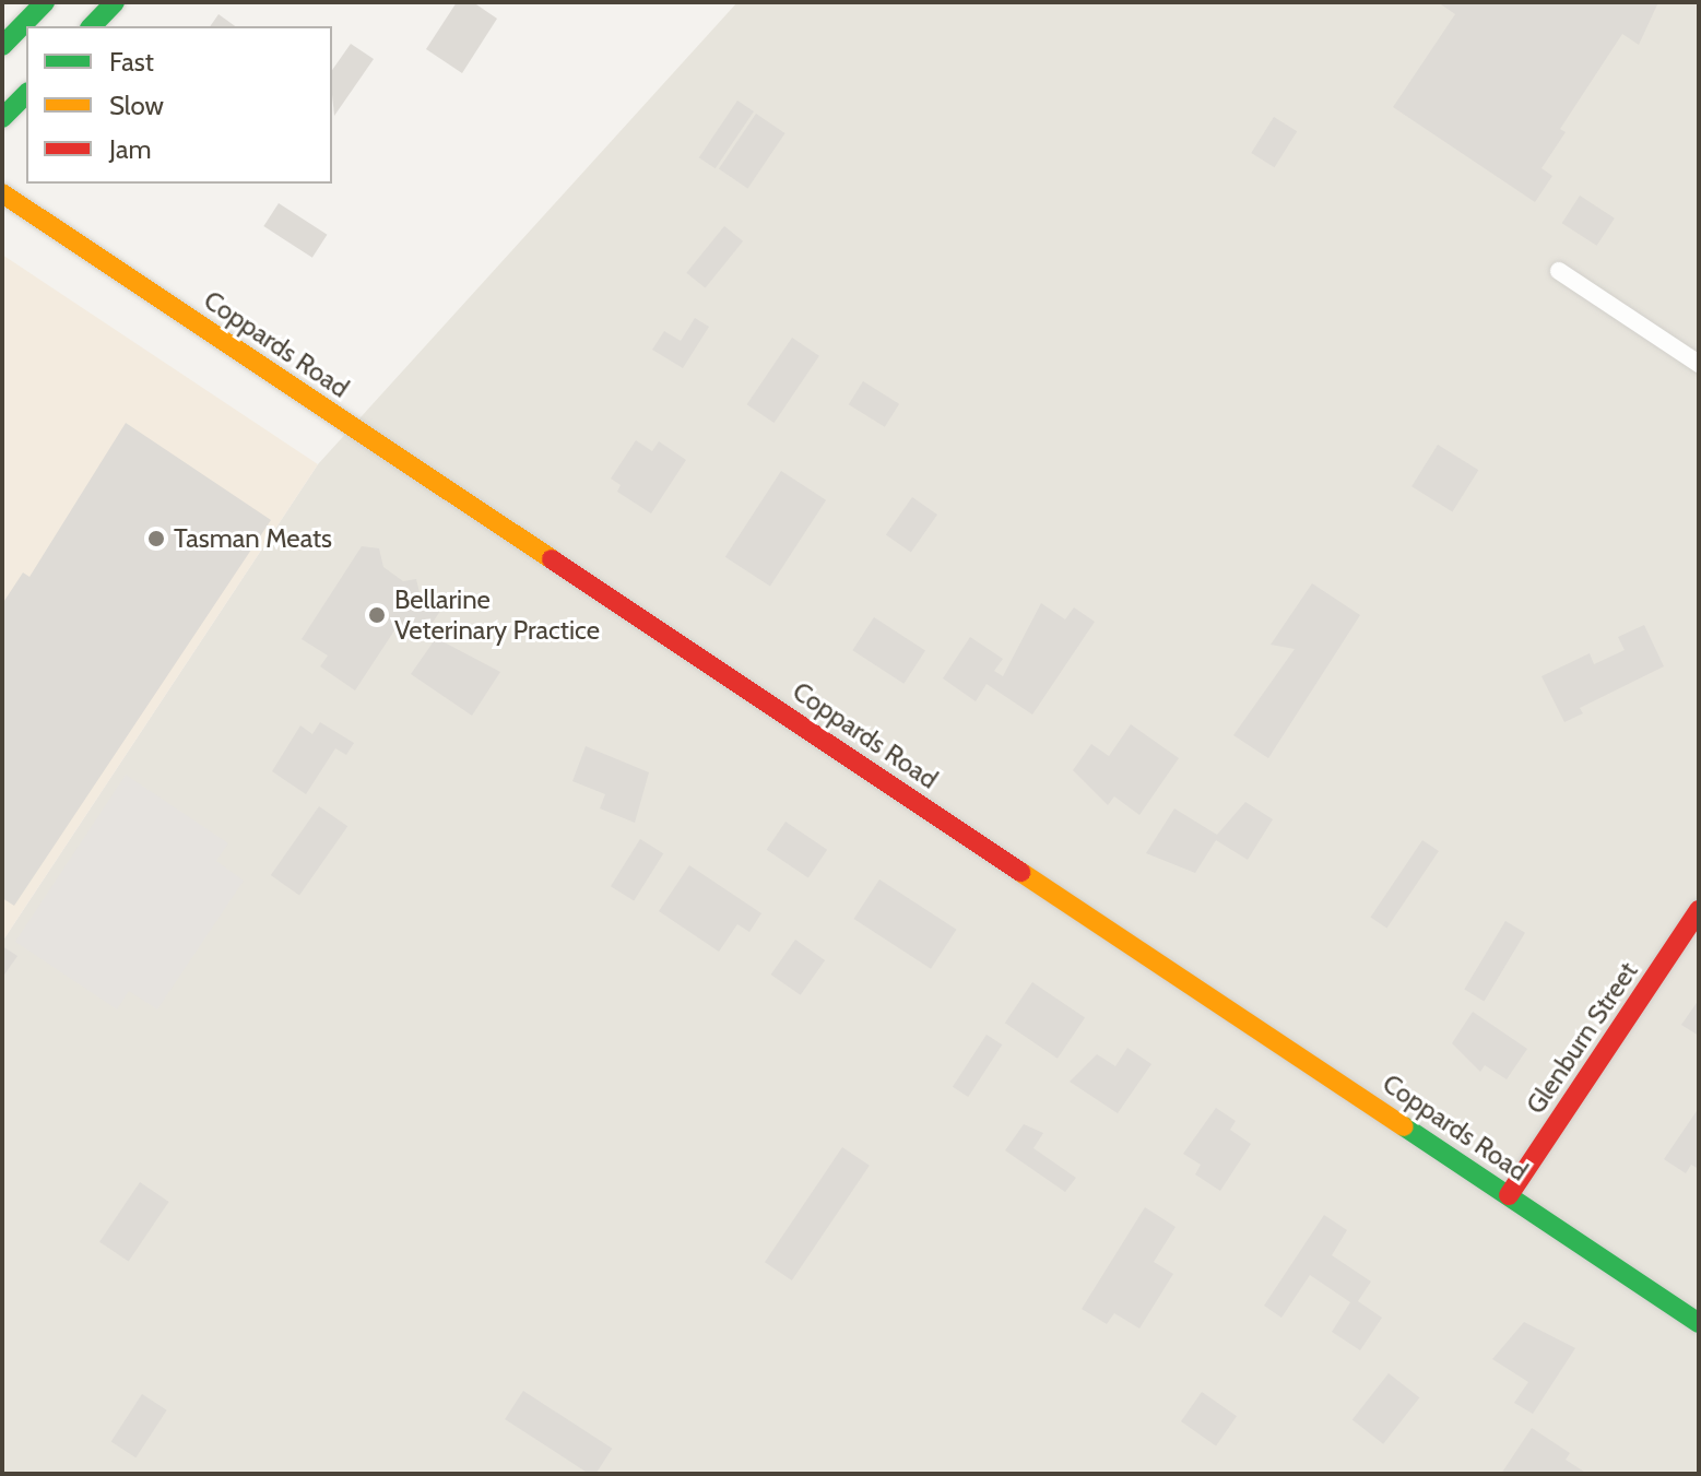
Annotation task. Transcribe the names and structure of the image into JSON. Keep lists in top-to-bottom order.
{
  "streets": {
    "main road": ["Coppards Road", "Glenburn Street"]
  },
  "crossings": [
    ["Coppards Road", "Glenburn Street"]
  ],
  "places": ["Tasman Meats", "Bellarine Veterinary Practice"],
  "legend": ["Fast", "Slow", "Jam"]
}
